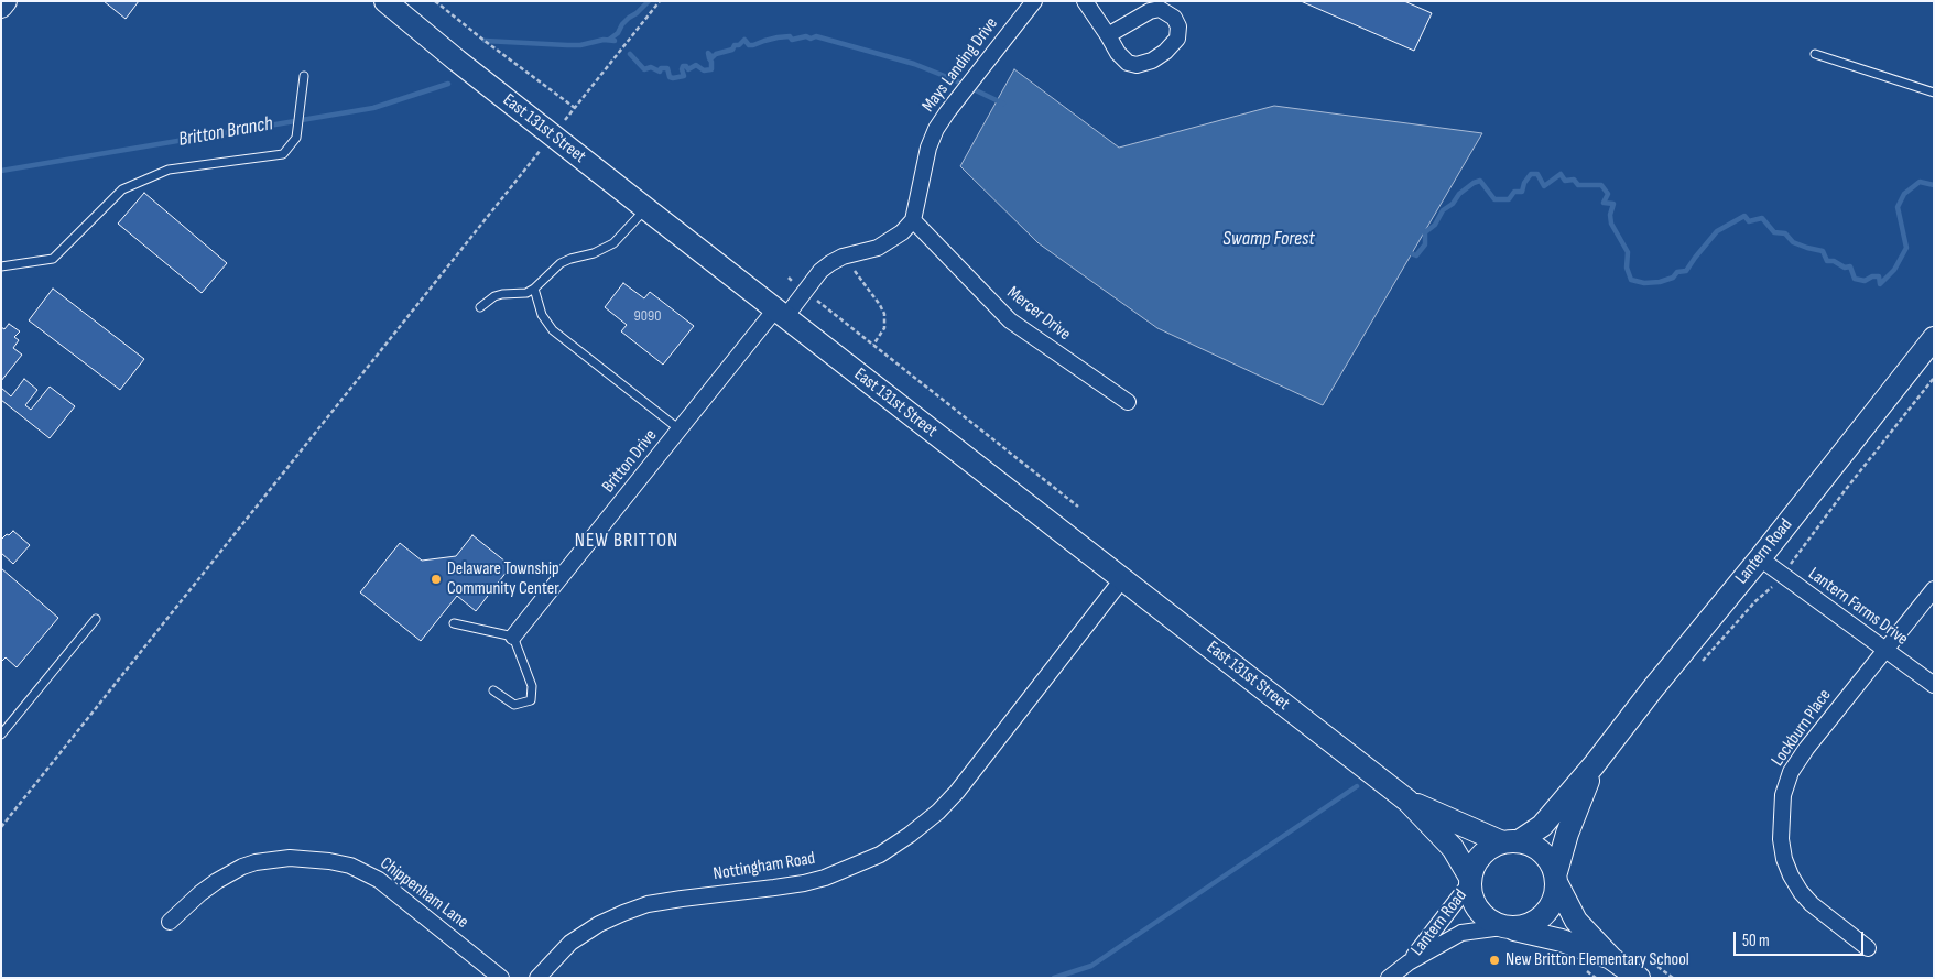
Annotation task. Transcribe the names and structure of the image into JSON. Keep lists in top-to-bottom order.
{
  "streets": {
    "street": [
      "Mays Landing Drive",
      "East 131st Street",
      "Mercer Drive",
      "Britton Drive",
      "Lantern Road",
      "Lantern Farms Drive",
      "Lockburn Place",
      "Nottingham Road",
      "Chippenham Lane"
    ]
  },
  "crossings": [
    ["Mays Landing Drive", "Mercer Drive"],
    ["East 131st Street", "Britton Drive"],
    ["East 131st Street", "Lantern Road"],
    ["East 131st Street", "Nottingham Road"],
    ["Lantern Road", "Lantern Farms Drive"],
    ["Lantern Farms Drive", "Lockburn Place"]
  ],
  "districts": ["NEW BRITTON"],
  "water": ["Britton Branch", "Swamp Forest"],
  "places": ["Delaware Township Community Center", "New Britton Elementary School"],
  "house_numbers": ["9090"],
  "scale_bar": "50 m"
}
